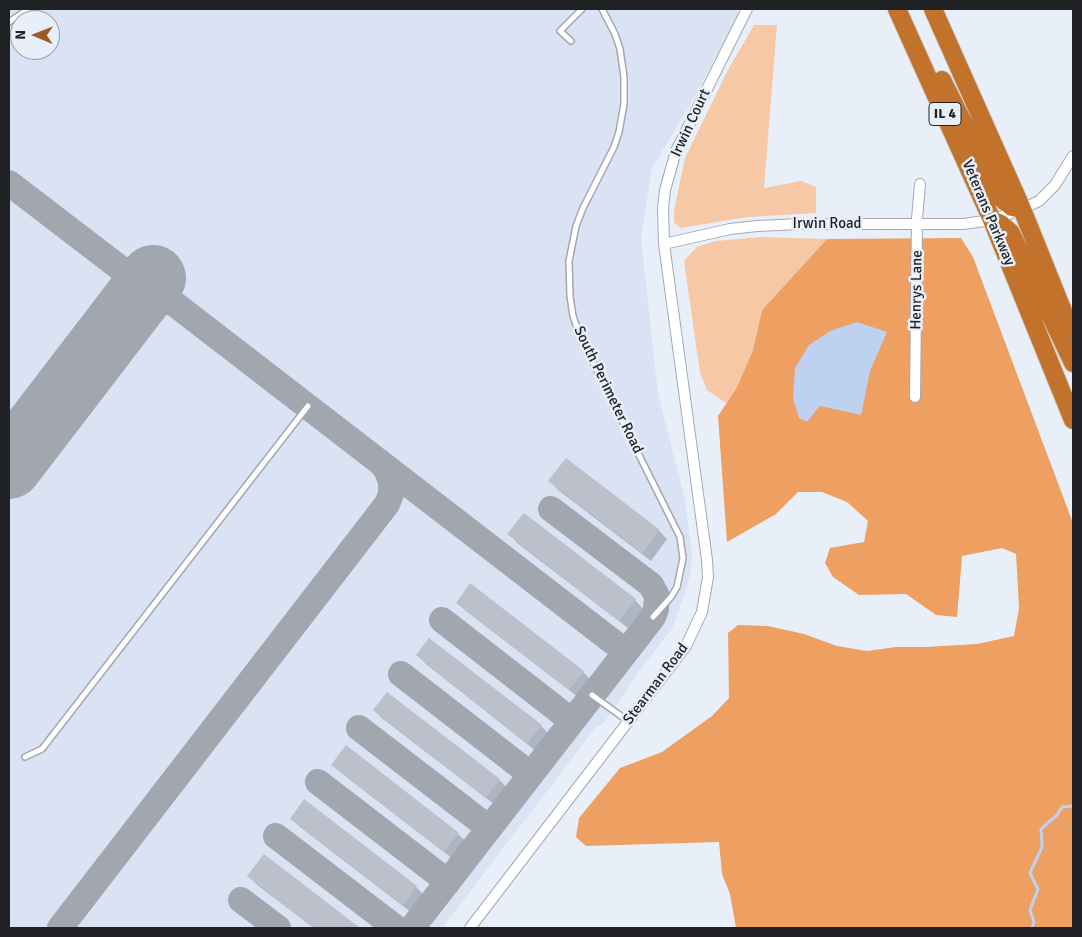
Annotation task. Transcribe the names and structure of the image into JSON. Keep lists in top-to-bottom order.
{
  "streets": {
    "highway": ["IL 4", "Veterans Parkway"],
    "street": [
      "Irwin Court",
      "Irwin Road",
      "Henrys Lane",
      "Stearman Road"
    ],
    "lane": ["South Perimeter Road"]
  },
  "crossings": [
    ["IL 4", "Irwin Road"],
    ["Irwin Court", "Irwin Road"],
    ["Irwin Court", "Stearman Road"],
    ["Veterans Parkway", "Irwin Road"],
    ["Irwin Road", "Henrys Lane"],
    ["Irwin Road", "Stearman Road"]
  ],
  "north": "left"
}
